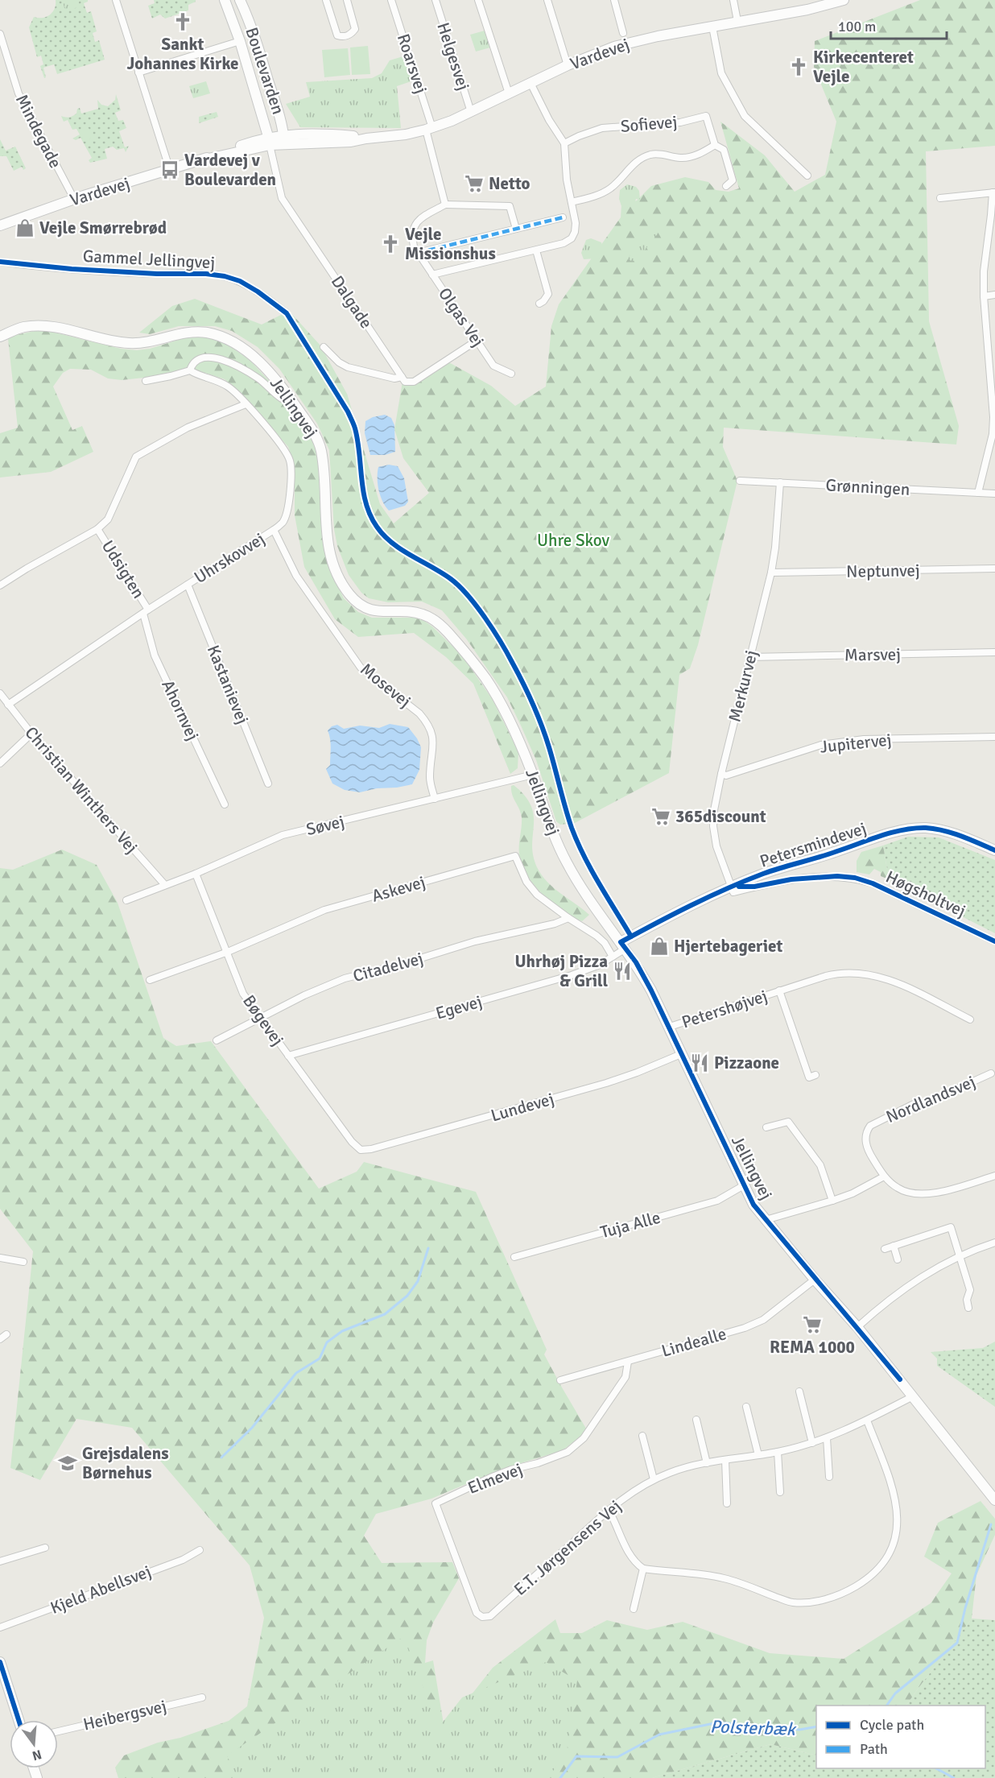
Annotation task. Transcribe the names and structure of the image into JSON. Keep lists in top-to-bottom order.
{
  "streets": {
    "main road": [
      "Vardevej",
      "Boulevarden",
      "Jellingvej",
      "Petersmindevej"
    ],
    "street": [
      "Helgesvej",
      "Roarsvej",
      "Sofievej",
      "Mindegade",
      "Gammel Jellingvej",
      "Dalgade",
      "Olgas Vej",
      "Grønningen",
      "Uhrskovvej",
      "Udsigten",
      "Neptunvej",
      "Marsvej",
      "Kastanievej",
      "Mosevej",
      "Merkurvej",
      "Ahornvej",
      "Jupitervej",
      "Christian Winthers Vej",
      "Søvej",
      "Askevej",
      "Høgsholtvej",
      "Citadelvej",
      "Egevej",
      "Petershøjvej",
      "Bøgevej",
      "Nordlandsvej",
      "Lundevej",
      "Tuja Alle",
      "Lindealle",
      "Elmevej",
      "E.T. Jørgensens Vej",
      "Kjeld Abellsvej",
      "Heibergsvej"
    ]
  },
  "crossings": [
    ["Vardevej", "Helgesvej"],
    ["Vardevej", "Roarsvej"],
    ["Vardevej", "Boulevarden"],
    ["Vardevej", "Mindegade"],
    ["Vardevej", "Dalgade"],
    ["Boulevarden", "Dalgade"],
    ["Jellingvej", "Søvej"],
    ["Jellingvej", "Petersmindevej"],
    ["Jellingvej", "Egevej"],
    ["Jellingvej", "Petershøjvej"],
    ["Jellingvej", "Lundevej"],
    ["Jellingvej", "Tuja Alle"],
    ["Jellingvej", "Lindealle"],
    ["Jellingvej", "E.T. Jørgensens Vej"],
    ["Grønningen", "Merkurvej"],
    ["Uhrskovvej", "Udsigten"],
    ["Uhrskovvej", "Kastanievej"],
    ["Uhrskovvej", "Mosevej"],
    ["Uhrskovvej", "Ahornvej"],
    ["Uhrskovvej", "Christian Winthers Vej"],
    ["Udsigten", "Ahornvej"],
    ["Neptunvej", "Merkurvej"],
    ["Marsvej", "Merkurvej"],
    ["Mosevej", "Søvej"],
    ["Merkurvej", "Jupitervej"],
    ["Merkurvej", "Petersmindevej"],
    ["Merkurvej", "Høgsholtvej"],
    ["Christian Winthers Vej", "Søvej"],
    ["Søvej", "Bøgevej"],
    ["Petersmindevej", "Høgsholtvej"],
    ["Petersmindevej", "Egevej"],
    ["Askevej", "Citadelvej"],
    ["Askevej", "Egevej"],
    ["Askevej", "Bøgevej"],
    ["Citadelvej", "Bøgevej"],
    ["Egevej", "Bøgevej"],
    ["Bøgevej", "Lundevej"],
    ["Lindealle", "Elmevej"],
    ["Elmevej", "E.T. Jørgensens Vej"]
  ],
  "water": ["Polsterbæk"],
  "parks": ["Uhre Skov"],
  "places": {
    "church": ["Sankt Johannes Kirke", "Kirkecenteret Vejle", "Vejle Missionshus"],
    "bus stop": ["Vardevej v Boulevarden"],
    "supermarket": ["Netto", "365discount", "REMA 1000"],
    "shop": ["Vejle Smørrebrød", "Hjertebageriet"],
    "restaurant": ["Uhrhøj Pizza & Grill", "Pizzaone"],
    "school or university": ["Grejsdalens Børnehus"]
  },
  "legend": ["Cycle path", "Path"],
  "scale_bar": "100 m",
  "north": "bottom"
}
